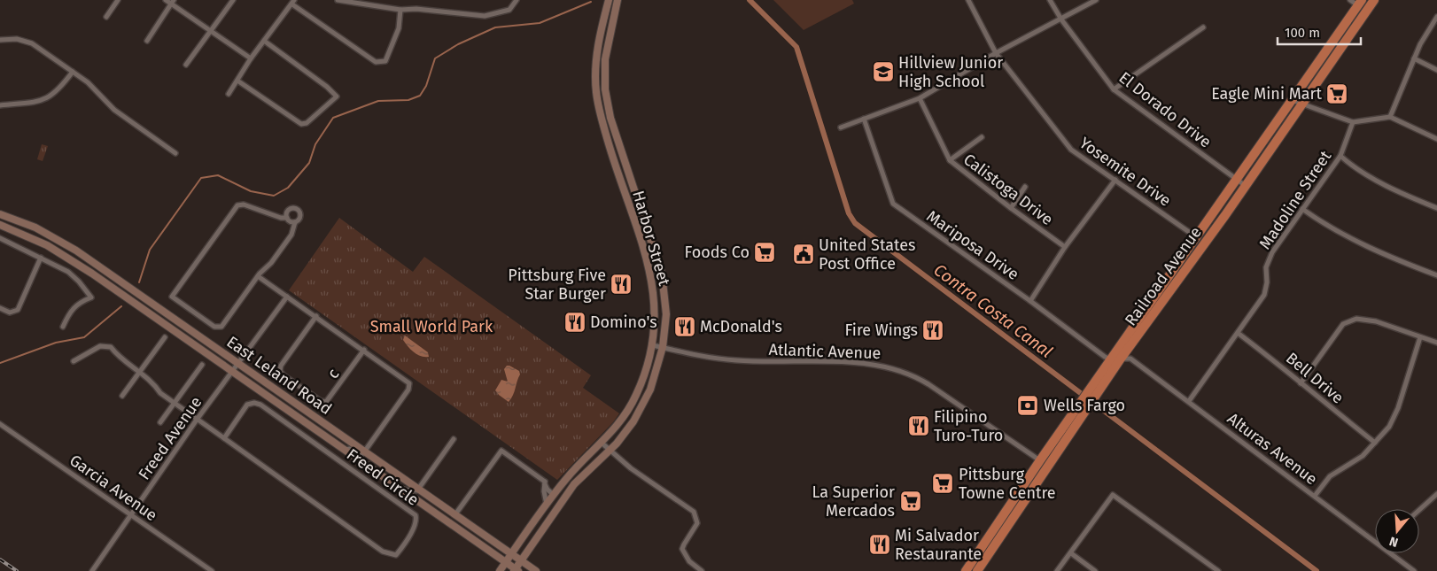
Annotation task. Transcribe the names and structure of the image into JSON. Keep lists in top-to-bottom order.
{
  "streets": {
    "highway": ["Railroad Avenue"],
    "street": [
      "El Dorado Drive",
      "Yosemite Drive",
      "Calistoga Drive",
      "Madoline Street",
      "Harbor Street",
      "Mariposa Drive",
      "Atlantic Avenue",
      "c",
      "East Leland Road",
      "Bell Drive",
      "Freed Avenue",
      "Alturas Avenue",
      "Freed Circle",
      "Garcia Avenue"
    ]
  },
  "crossings": [
    ["El Dorado Drive", "Railroad Avenue"],
    ["Yosemite Drive", "Railroad Avenue"],
    ["Madoline Street", "Bell Drive"],
    ["Madoline Street", "Alturas Avenue"],
    ["Harbor Street", "Atlantic Avenue"],
    ["Harbor Street", "East Leland Road"],
    ["Mariposa Drive", "Railroad Avenue"],
    ["Mariposa Drive", "Alturas Avenue"],
    ["Railroad Avenue", "Atlantic Avenue"],
    ["Railroad Avenue", "Alturas Avenue"],
    ["East Leland Road", "Freed Avenue"],
    ["Freed Avenue", "Freed Circle"],
    ["Freed Avenue", "Garcia Avenue"]
  ],
  "water": ["Contra Costa Canal"],
  "parks": ["Small World Park"],
  "places": {
    "school or university": ["Hillview Junior High School"],
    "supermarket": [
      "Eagle Mini Mart",
      "Foods Co",
      "Pittsburg Towne Centre",
      "La Superior Mercados"
    ],
    "public building": ["United States Post Office"],
    "restaurant": [
      "Pittsburg Five Star Burger",
      "Domino's",
      "McDonald's",
      "Fire Wings",
      "Filipino Turo-Turo",
      "Mi Salvador Restaurante"
    ],
    "bank": ["Wells Fargo"]
  },
  "scale_bar": "100 m",
  "north": "bottom"
}
